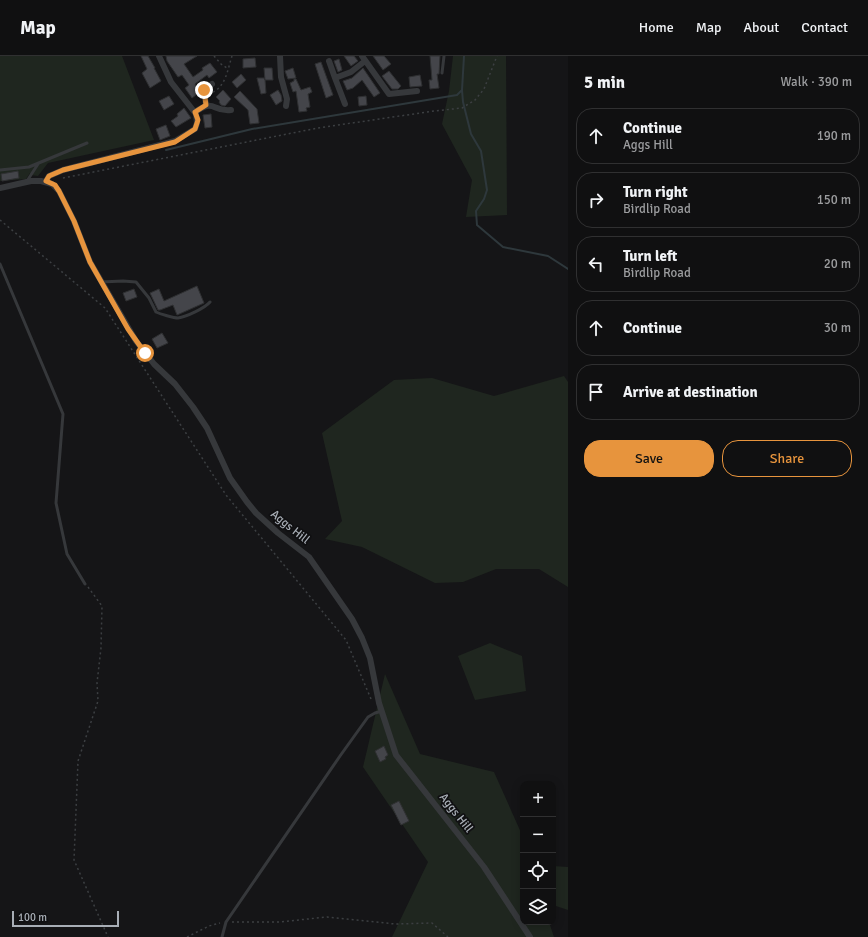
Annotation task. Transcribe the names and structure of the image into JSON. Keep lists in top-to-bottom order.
{
  "streets": {
    "street": ["Aggs Hill"]
  },
  "scale_bar": "100 m",
  "page": {
    "header": "Map",
    "nav": [
      "Home",
      "Map",
      "About",
      "Contact"
    ],
    "heading": ["5 min", "Walk · 390 m"],
    "list": [
      ["Continue", "Aggs Hill", "190 m"],
      ["Turn right", "Birdlip Road", "150 m"],
      ["Turn left", "Birdlip Road", "20 m"],
      ["Continue", "30 m"],
      "Arrive at destination"
    ],
    "buttons": ["Save", "Share"],
    "map_buttons": ["+", "−"],
    "scale": "100 m"
  }
}
